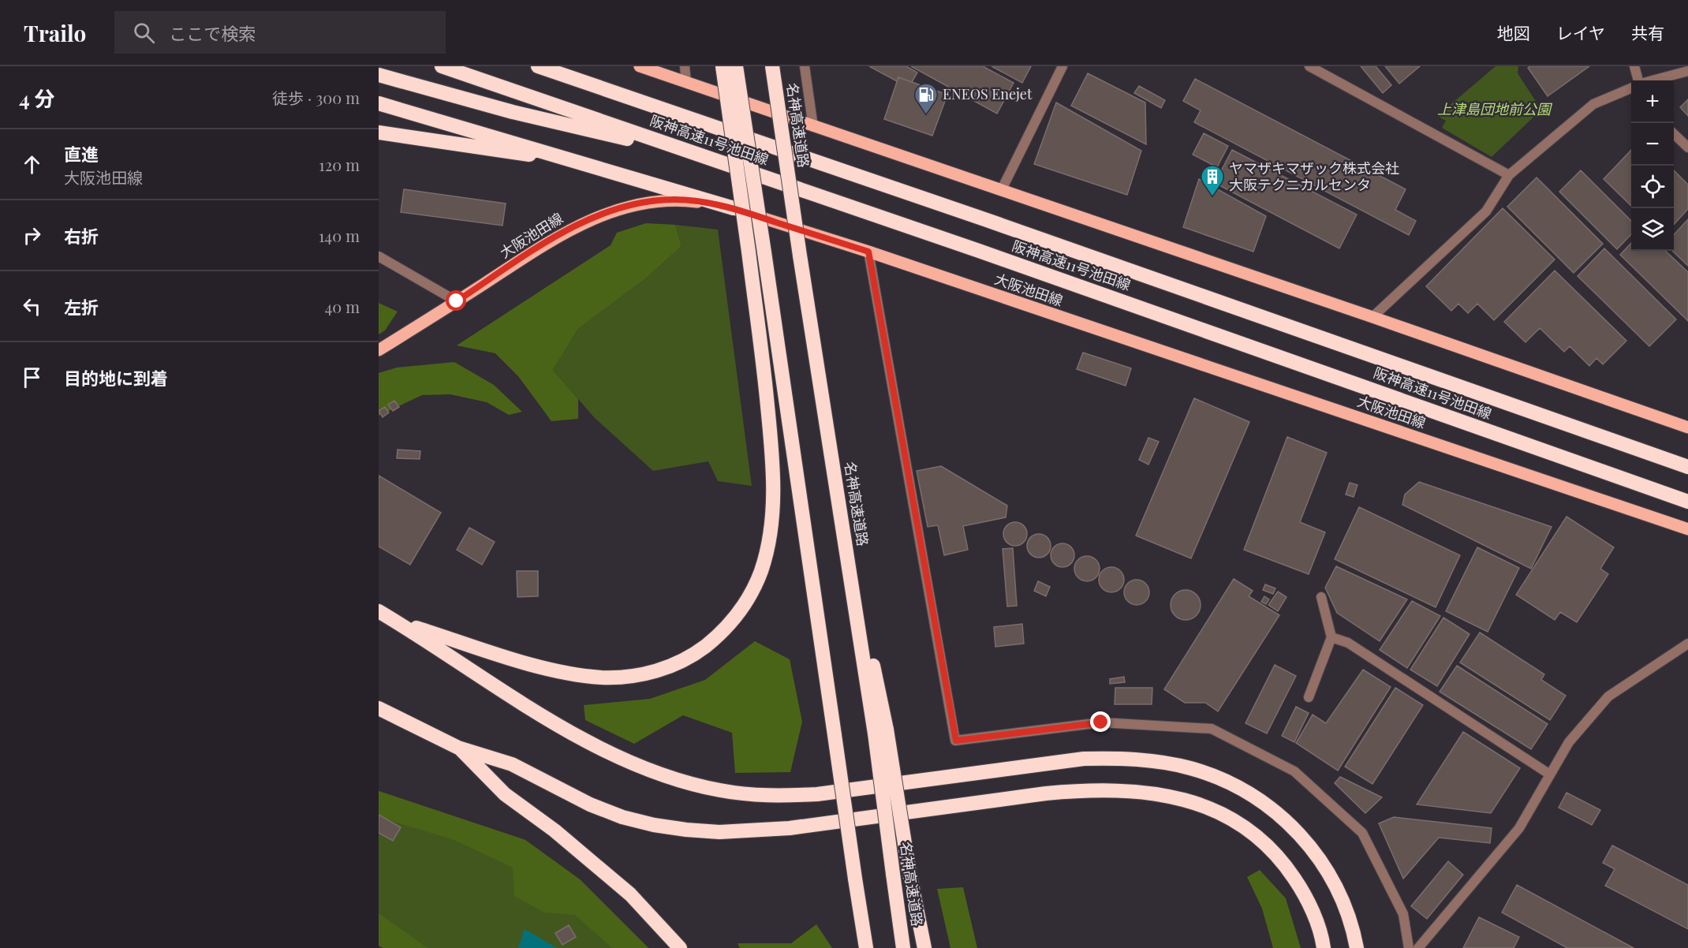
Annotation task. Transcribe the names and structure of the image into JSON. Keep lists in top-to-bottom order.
{
  "streets": {
    "highway": ["名神高速道路", "阪神高速11号池田線"],
    "main road": ["大阪池田線"]
  },
  "parks": ["上津島団地前公園"],
  "places": {
    "fuel station": ["ENEOS Enejet"],
    "building": ["ヤマザキマザック株式会社 大阪テクニカルセンタ"]
  },
  "page": {
    "header": "Trailo",
    "search": "ここで検索",
    "nav": ["地図", "レイヤ", "共有"],
    "heading": ["4 分", "徒歩 · 300 m"],
    "map_buttons": ["+", "−"],
    "list": [
      ["直進", "大阪池田線", "120 m"],
      ["右折", "140 m"],
      ["左折", "40 m"],
      "目的地に到着"
    ]
  }
}
